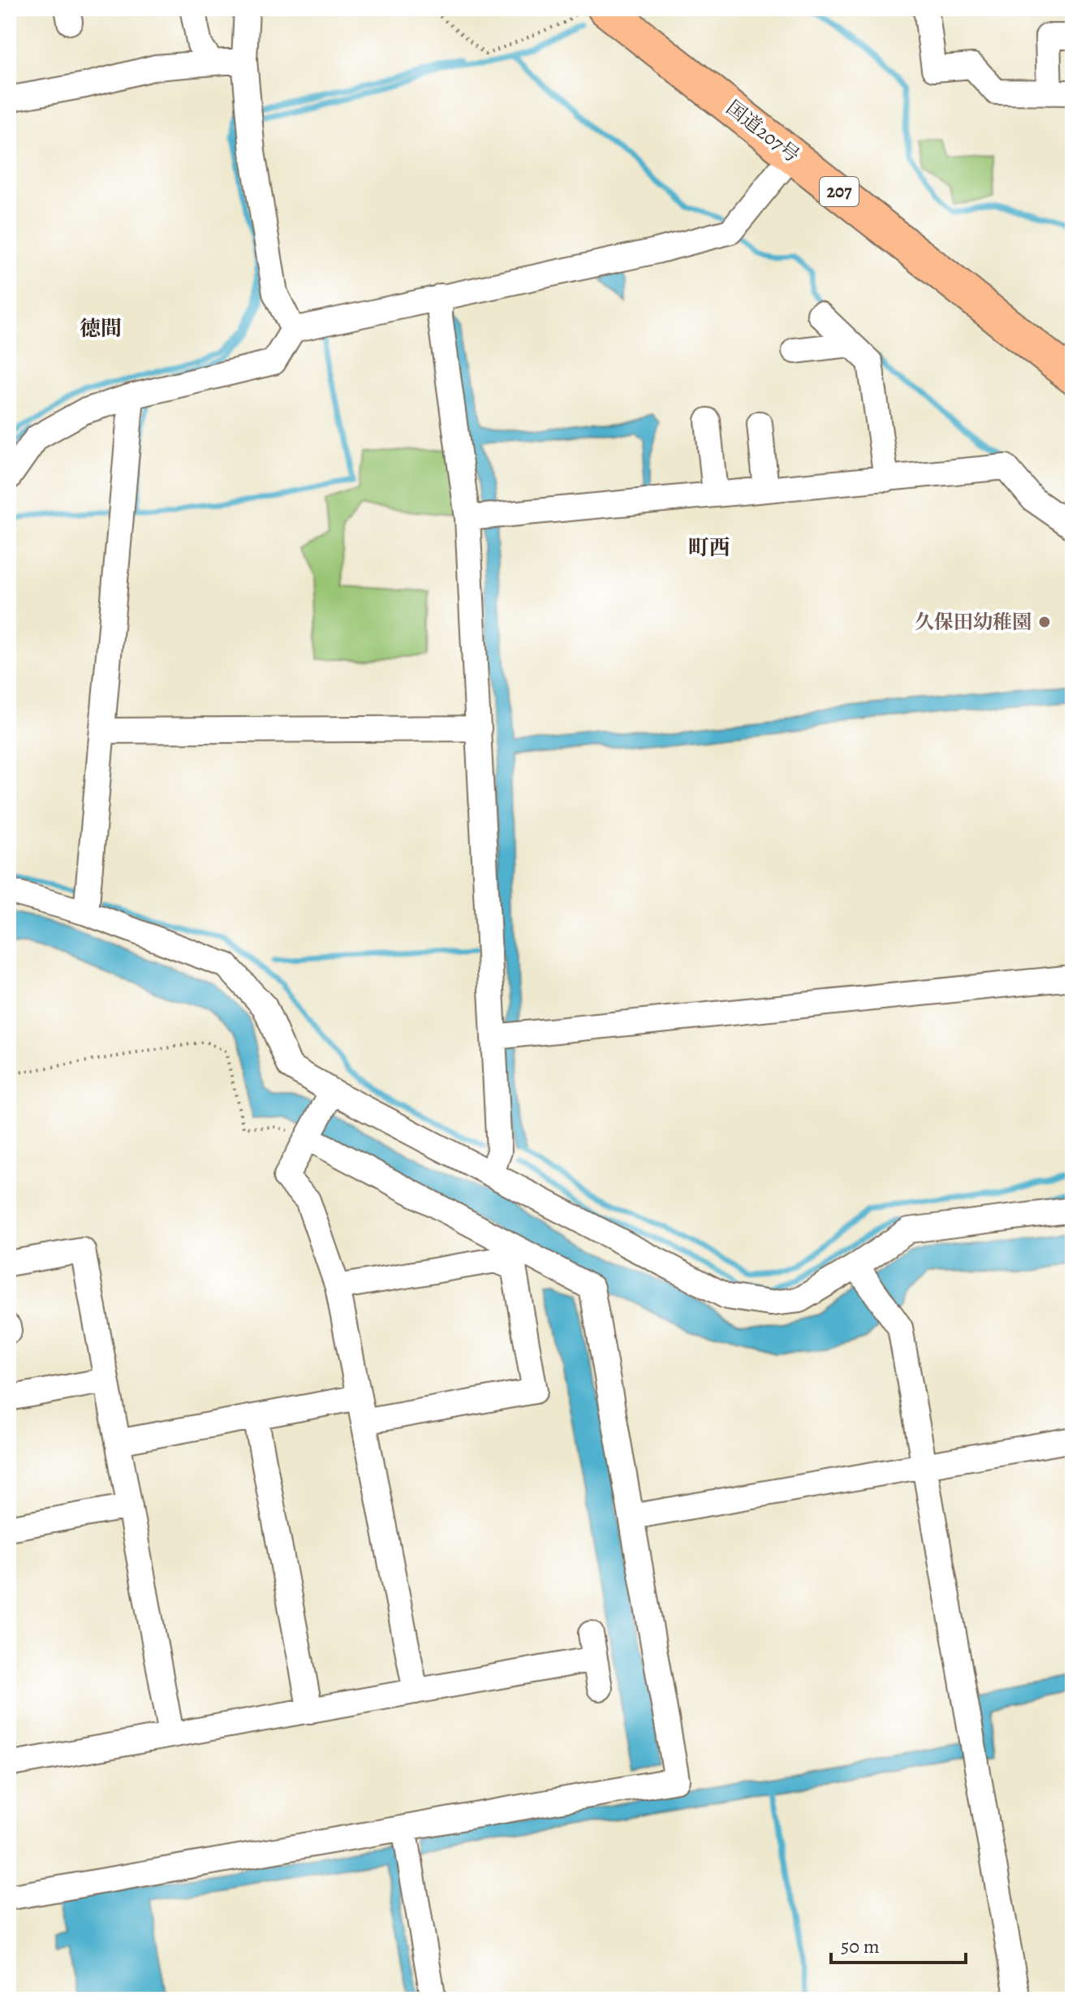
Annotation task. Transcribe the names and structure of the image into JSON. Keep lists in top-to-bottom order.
{
  "streets": {
    "highway": ["国道207号", "207"]
  },
  "districts": ["徳間", "町西"],
  "places": ["久保田幼稚園"],
  "scale_bar": "50 m"
}
